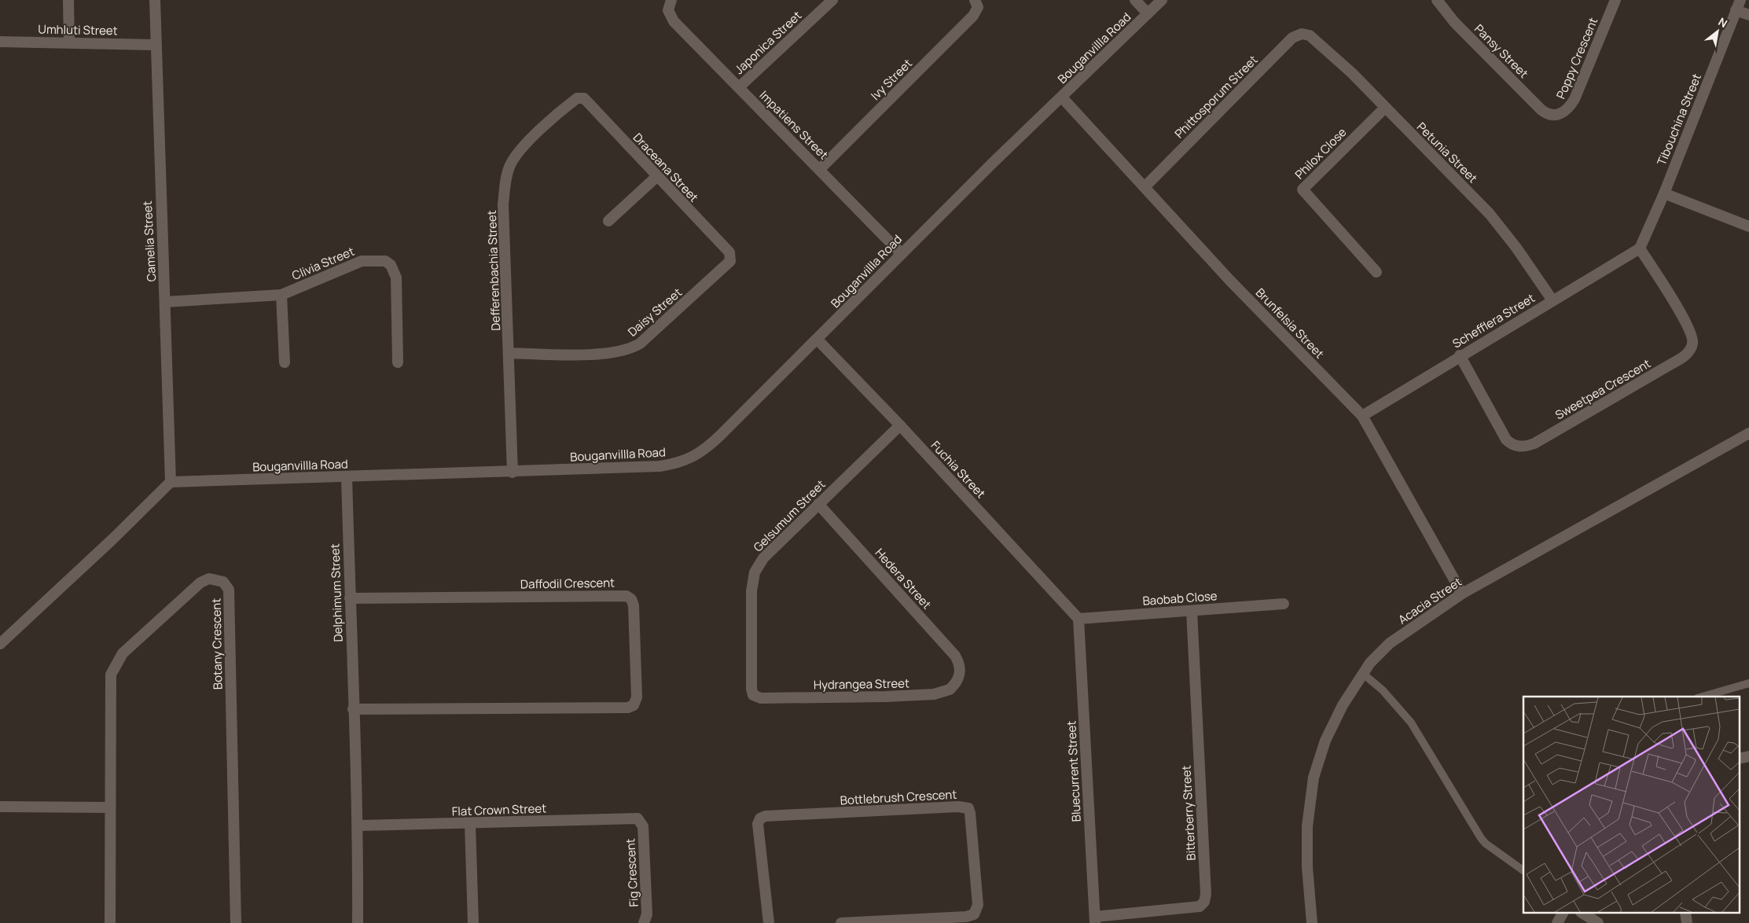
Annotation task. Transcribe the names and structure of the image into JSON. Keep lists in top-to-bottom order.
{
  "streets": {
    "street": [
      "Umhluti Street",
      "Japonica Street",
      "Bouganvillla Road",
      "Pansy Street",
      "Poppy Crescent",
      "Ivy Street",
      "Phittosporum Street",
      "Tibouchina Street",
      "Impatiens Street",
      "Petunia Street",
      "Philox Close",
      "Draceana Street",
      "Camelia Street",
      "Clivia Street",
      "Defferenbachia Street",
      "Daisy Street",
      "Schefflera Street",
      "Brunfelsia Street",
      "Sweetpea Crescent",
      "Fuchia Street",
      "Gelsumum Street",
      "Hedera Street",
      "Daffodil Crescent",
      "Delphimum Street",
      "Baobab Close",
      "Acacia Street",
      "Botany Crescent",
      "Hydrangea Street",
      "Bluecurrent Street",
      "Bottlebrush Crescent",
      "Flat Crown Street",
      "Bitterberry Street",
      "Fig Crescent"
    ]
  },
  "crossings": [
    ["Umhluti Street", "Camelia Street"],
    ["Japonica Street", "Impatiens Street"],
    ["Bouganvillla Road", "Impatiens Street"],
    ["Bouganvillla Road", "Camelia Street"],
    ["Bouganvillla Road", "Defferenbachia Street"],
    ["Bouganvillla Road", "Brunfelsia Street"],
    ["Bouganvillla Road", "Fuchia Street"],
    ["Bouganvillla Road", "Delphimum Street"],
    ["Pansy Street", "Poppy Crescent"],
    ["Ivy Street", "Impatiens Street"],
    ["Phittosporum Street", "Petunia Street"],
    ["Phittosporum Street", "Brunfelsia Street"],
    ["Tibouchina Street", "Schefflera Street"],
    ["Tibouchina Street", "Sweetpea Crescent"],
    ["Petunia Street", "Philox Close"],
    ["Petunia Street", "Schefflera Street"],
    ["Draceana Street", "Defferenbachia Street"],
    ["Draceana Street", "Daisy Street"],
    ["Camelia Street", "Clivia Street"],
    ["Defferenbachia Street", "Daisy Street"],
    ["Schefflera Street", "Brunfelsia Street"],
    ["Schefflera Street", "Sweetpea Crescent"],
    ["Brunfelsia Street", "Acacia Street"],
    ["Fuchia Street", "Gelsumum Street"],
    ["Fuchia Street", "Baobab Close"],
    ["Fuchia Street", "Bluecurrent Street"],
    ["Gelsumum Street", "Hedera Street"],
    ["Gelsumum Street", "Hydrangea Street"],
    ["Hedera Street", "Hydrangea Street"],
    ["Daffodil Crescent", "Delphimum Street"],
    ["Delphimum Street", "Flat Crown Street"],
    ["Baobab Close", "Bluecurrent Street"],
    ["Baobab Close", "Bitterberry Street"],
    ["Bluecurrent Street", "Bitterberry Street"],
    ["Flat Crown Street", "Fig Crescent"]
  ],
  "north": "top right"
}
